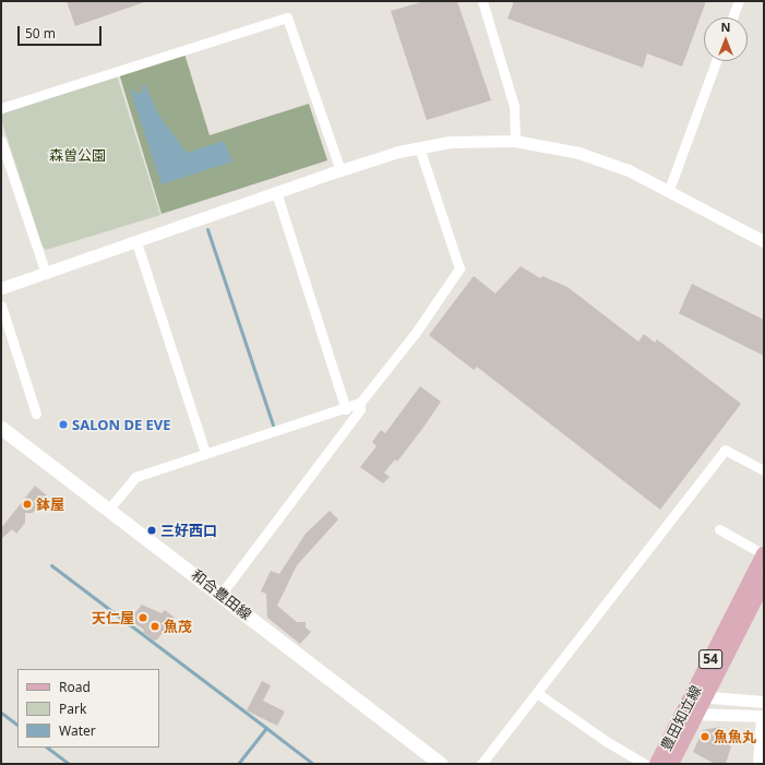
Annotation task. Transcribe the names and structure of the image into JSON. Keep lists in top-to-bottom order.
{
  "streets": {
    "main road": ["和合豊田線", "54", "豊田知立線"]
  },
  "parks": ["森曽公園"],
  "places": [
    "SALON DE EVE",
    "鉢屋",
    "三好西口",
    "天仁屋",
    "魚茂",
    "魚魚丸"
  ],
  "legend": ["Road", "Park", "Water"],
  "scale_bar": "50 m",
  "north": "top"
}
